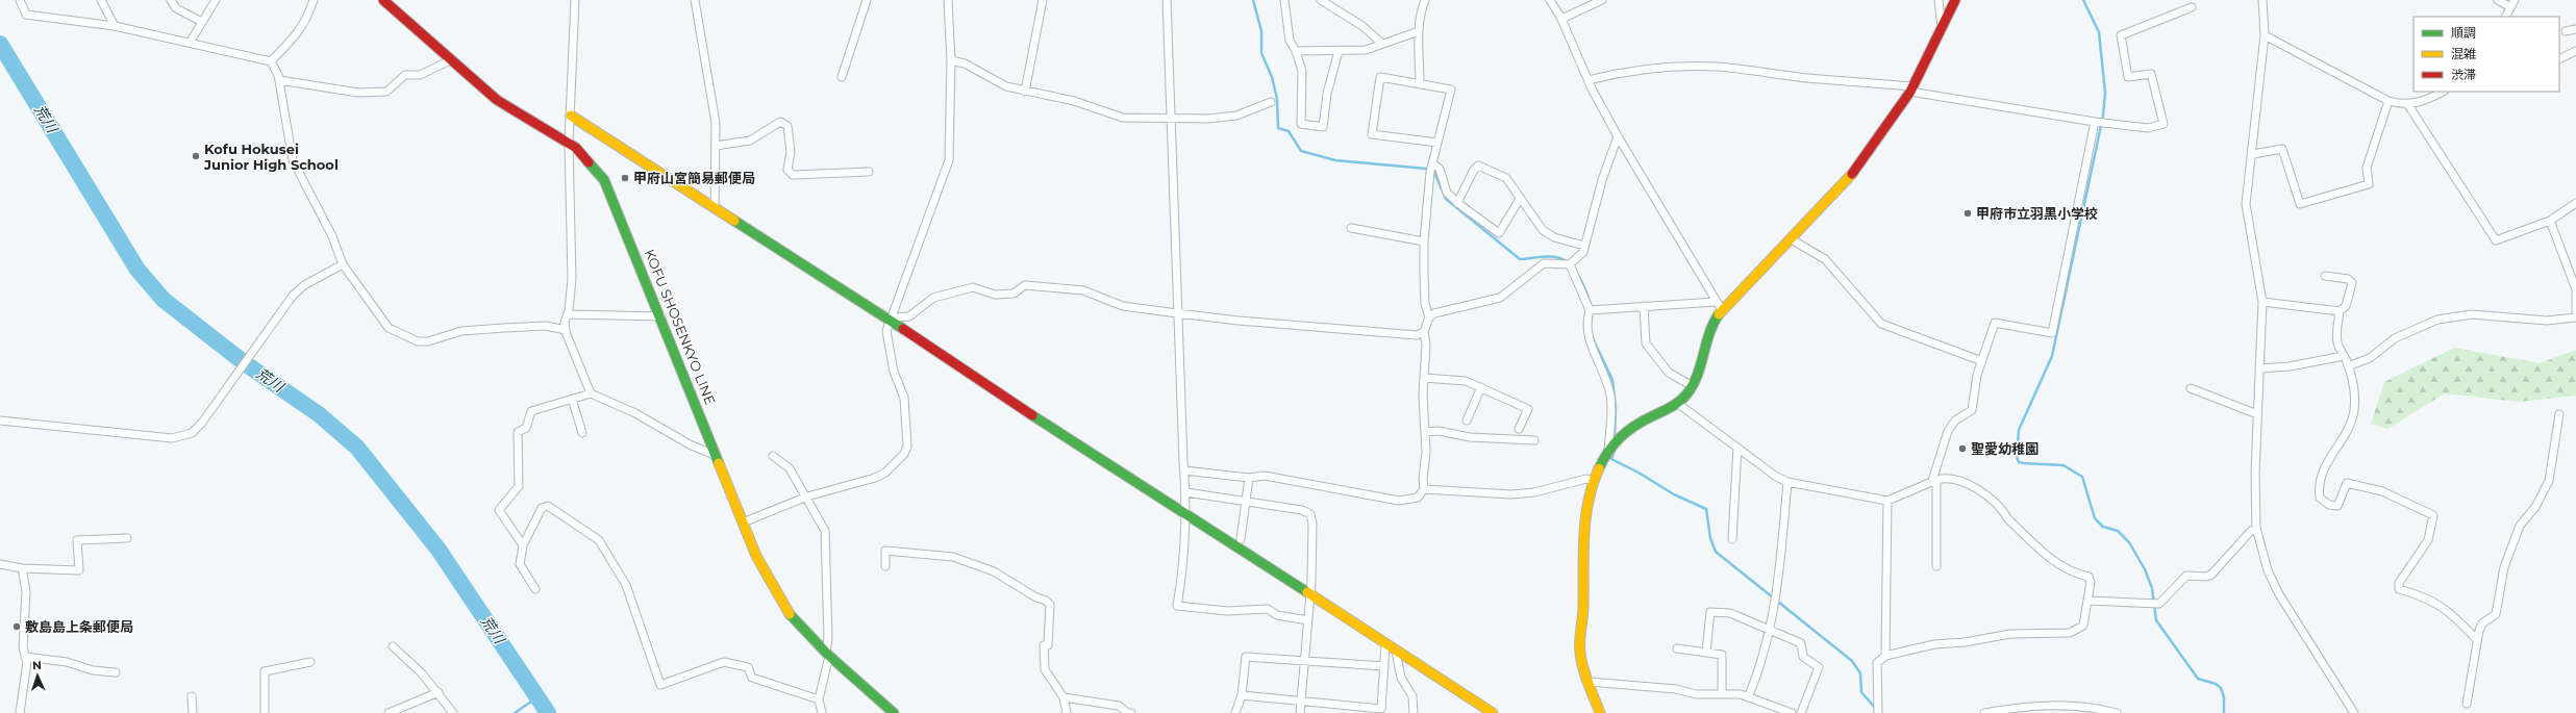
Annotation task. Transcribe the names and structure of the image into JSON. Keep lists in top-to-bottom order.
{
  "streets": {
    "street": ["KOFU SHOSENKYO LINE"]
  },
  "water": ["荒川"],
  "places": [
    "Kofu Hokusei Junior High School",
    "甲府山宮簡易郵便局",
    "甲府市立羽黒小学校",
    "聖愛幼稚園",
    "敷島島上条郵便局"
  ],
  "legend": ["順調", "混雑", "渋滞"],
  "north": "top"
}
